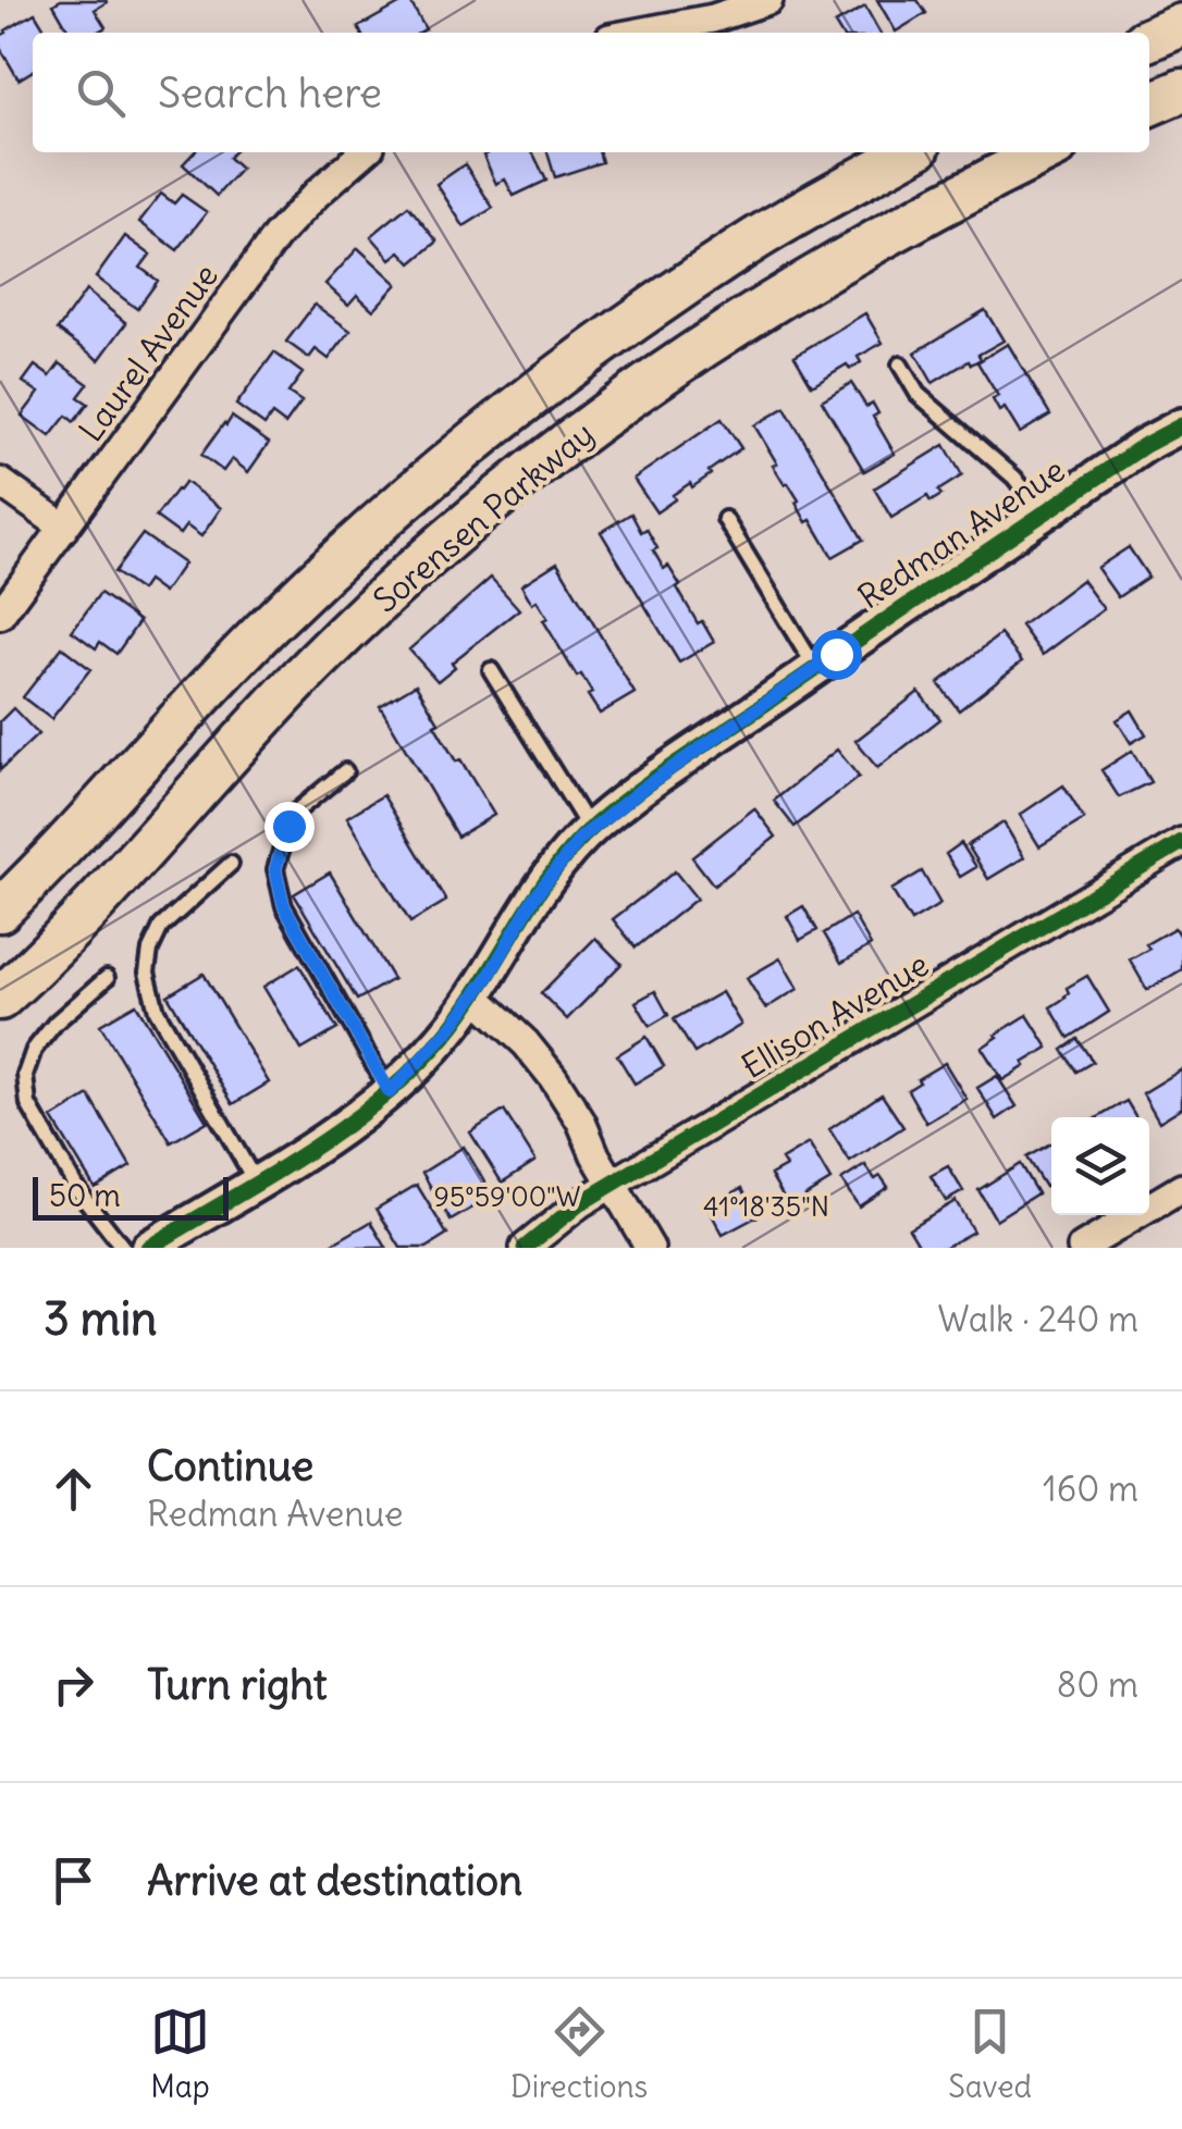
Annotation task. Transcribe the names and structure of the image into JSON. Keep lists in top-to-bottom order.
{
  "streets": {
    "main road": ["Sorensen Parkway"],
    "street": ["Laurel Avenue", "Redman Avenue", "Ellison Avenue"]
  },
  "scale_bar": "50 m",
  "page": {
    "search": "Search here",
    "scale": "50 m",
    "heading": ["3 min", "Walk · 240 m"],
    "list": [
      ["Continue", "Redman Avenue", "160 m"],
      ["Turn right", "80 m"],
      "Arrive at destination"
    ],
    "nav": ["Map", "Directions", "Saved"]
  },
  "coordinates": ["95°59'00\"W", "41°18'35\"N"]
}
